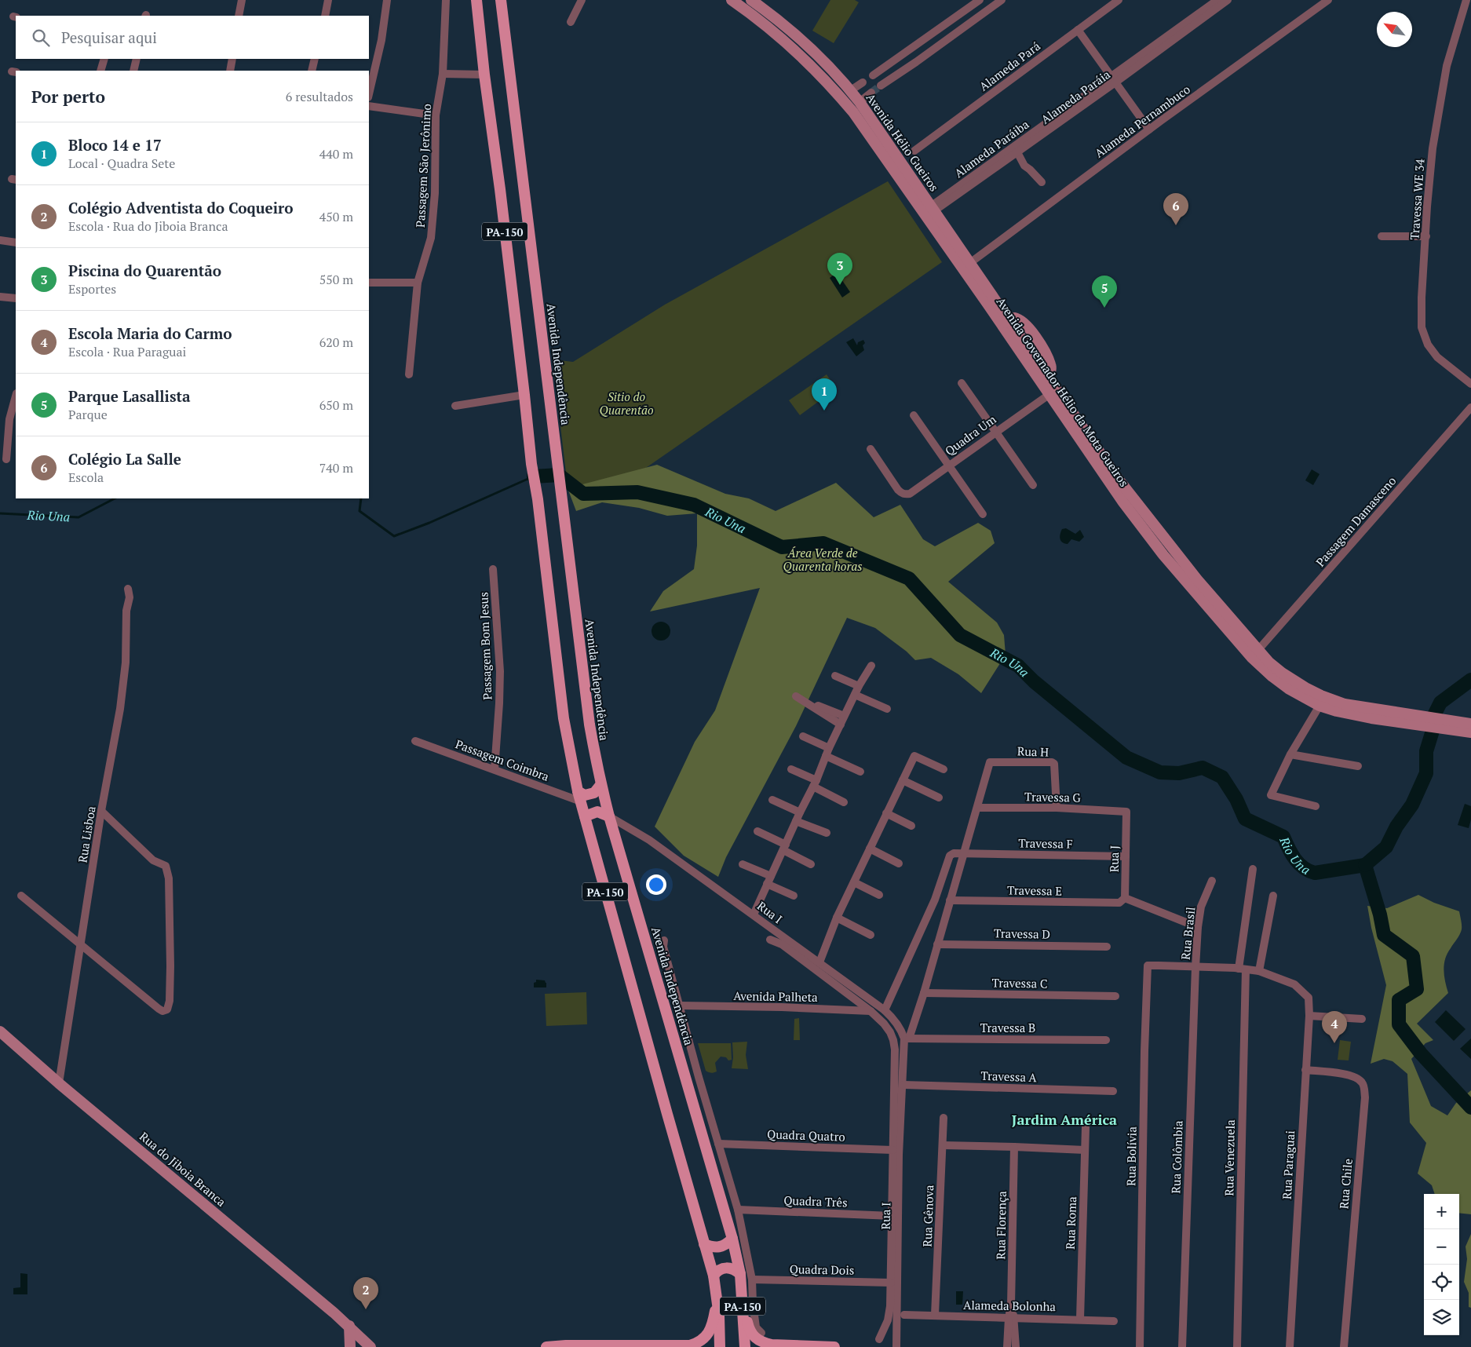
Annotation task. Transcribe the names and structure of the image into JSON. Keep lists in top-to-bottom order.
{
  "streets": {
    "main road": [
      "Avenida Hélio Gueiros",
      "PA-150",
      "Avenida Independência",
      "Avenida Governador Hélio da Mota Gueiros",
      "Rua do Jiboia Branca"
    ],
    "street": [
      "Alameda Pará",
      "Alameda Paráia",
      "Alameda Pernambuco",
      "Alameda Paráiba",
      "Passagem São Jerônimo",
      "Travessa WE 34",
      "Quadra Um",
      "Passagem Damasceno",
      "Passagem Bom Jesus",
      "Rua H",
      "Passagem Coimbra",
      "Travessa G",
      "Rua Lisboa",
      "Travessa F",
      "Rua J",
      "Travessa E",
      "Rua I",
      "Travessa D",
      "Rua Brasil",
      "Travessa C",
      "Avenida Palheta",
      "Travessa B",
      "Travessa A",
      "Quadra Quatro",
      "Rua Bolívia",
      "Rua Colômbia",
      "Rua Venezuela",
      "Rua Paraguai",
      "Rua Chile",
      "Quadra Três",
      "Rua Gênova",
      "Rua Roma",
      "Rua Florença",
      "Quadra Dois",
      "Alameda Bolonha"
    ]
  },
  "crossings": [
    ["Alameda Paráia", "Avenida Hélio Gueiros"],
    ["Alameda Paráia", "Alameda Paráiba"],
    ["Alameda Pernambuco", "Avenida Hélio Gueiros"],
    ["Avenida Hélio Gueiros", "Alameda Paráiba"],
    ["Avenida Hélio Gueiros", "Avenida Governador Hélio da Mota Gueiros"],
    ["PA-150", "Passagem Coimbra"],
    ["Avenida Independência", "Rua I"],
    ["Avenida Governador Hélio da Mota Gueiros", "Quadra Um"],
    ["Avenida Governador Hélio da Mota Gueiros", "Passagem Damasceno"],
    ["Passagem Bom Jesus", "Passagem Coimbra"],
    ["Rua H", "Travessa G"],
    ["Rua H", "Rua I"],
    ["Travessa G", "Rua J"],
    ["Travessa G", "Rua I"],
    ["Rua Lisboa", "Rua do Jiboia Branca"],
    ["Travessa F", "Rua J"],
    ["Travessa F", "Rua I"],
    ["Rua J", "Travessa E"],
    ["Travessa E", "Rua I"],
    ["Rua I", "Travessa D"],
    ["Rua I", "Travessa C"],
    ["Rua I", "Travessa B"],
    ["Rua I", "Travessa A"],
    ["Rua Brasil", "Rua Bolívia"],
    ["Rua Brasil", "Rua Colômbia"],
    ["Rua Bolívia", "Rua Colômbia"],
    ["Rua Paraguai", "Rua Chile"],
    ["Rua Gênova", "Alameda Bolonha"],
    ["Rua Roma", "Alameda Bolonha"],
    ["Rua Florença", "Alameda Bolonha"]
  ],
  "districts": ["Jardim América"],
  "water": ["Rio Una"],
  "parks": ["Sitio do Quarentão", "Área Verde de Quarenta horas"],
  "north": "top left",
  "page": {
    "search": "Pesquisar aqui",
    "heading": ["Por perto", "6 resultados"],
    "list": [
      {
        "mark": "1",
        "name": "Bloco 14 e 17",
        "note": "Local · Quadra Sete",
        "value": "440 m"
      },
      {
        "mark": "2",
        "name": "Colégio Adventista do Coqueiro",
        "note": "Escola · Rua do Jiboia Branca",
        "value": "450 m"
      },
      {
        "mark": "3",
        "name": "Piscina do Quarentão",
        "note": "Esportes",
        "value": "550 m"
      },
      {
        "mark": "4",
        "name": "Escola Maria do Carmo",
        "note": "Escola · Rua Paraguai",
        "value": "620 m"
      },
      {
        "mark": "5",
        "name": "Parque Lasallista",
        "note": "Parque",
        "value": "650 m"
      },
      {
        "mark": "6",
        "name": "Colégio La Salle",
        "note": "Escola",
        "value": "740 m"
      }
    ],
    "pins": [
      "6",
      "3",
      "5",
      "1",
      "4",
      "2"
    ],
    "map_buttons": ["+", "−"]
  }
}
